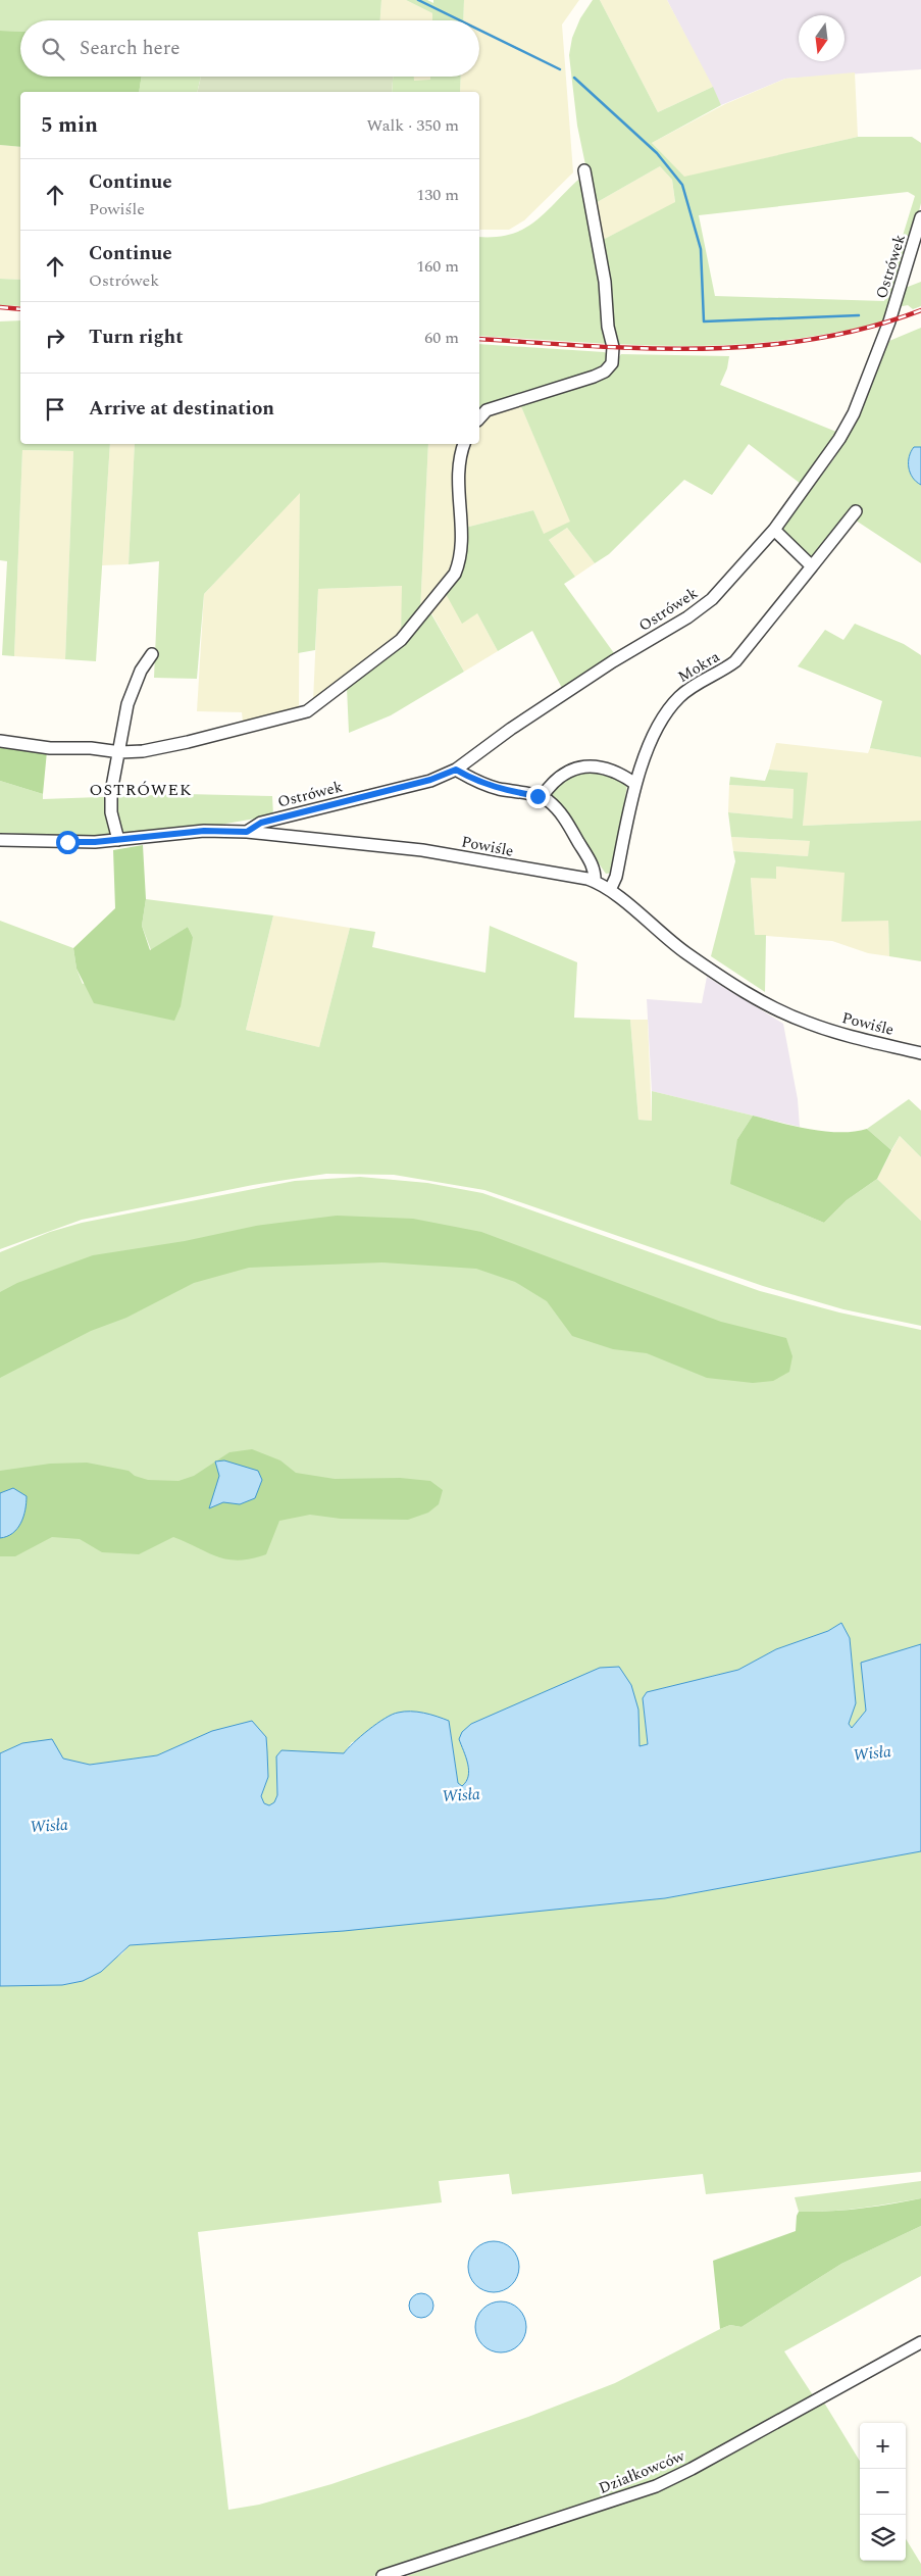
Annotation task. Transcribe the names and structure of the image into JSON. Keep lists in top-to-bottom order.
{
  "streets": {
    "street": [
      "Ostrówek",
      "Mokra",
      "Powiśle",
      "Działkowców"
    ]
  },
  "crossings": [
    ["Ostrówek", "Powiśle"],
    ["Mokra", "Powiśle"]
  ],
  "districts": ["OSTRÓWEK"],
  "water": ["Wisła"],
  "north": "bottom",
  "page": {
    "search": "Search here",
    "heading": ["5 min", "Walk · 350 m"],
    "list": [
      ["Continue", "Powiśle", "130 m"],
      ["Continue", "Ostrówek", "160 m"],
      ["Turn right", "60 m"],
      "Arrive at destination"
    ],
    "map_buttons": ["+", "−"]
  }
}
